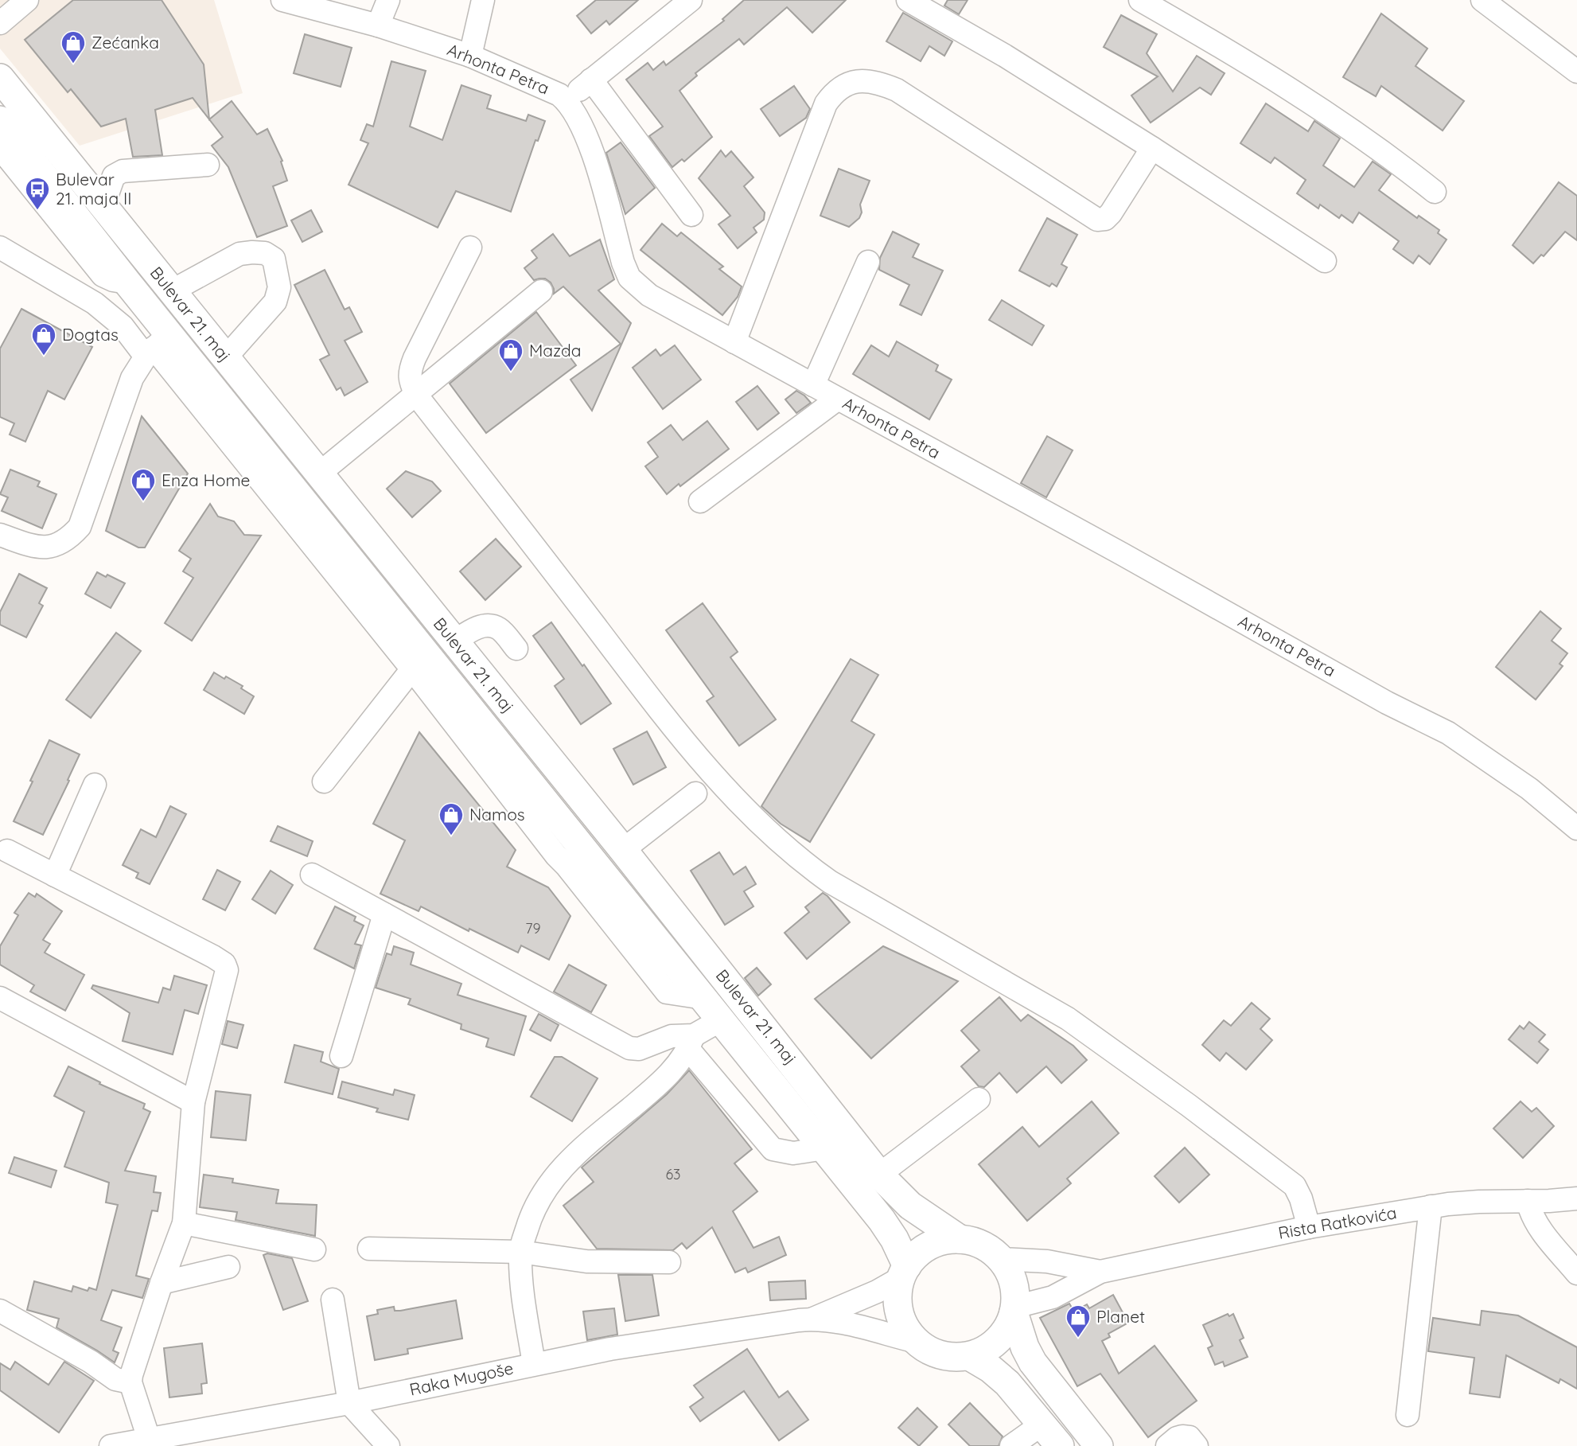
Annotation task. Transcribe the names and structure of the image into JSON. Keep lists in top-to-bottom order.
{
  "streets": {
    "main road": ["Bulevar 21. maj"],
    "street": ["Arhonta Petra", "Rista Ratkovića", "Raka Mugoše"]
  },
  "crossings": [
    ["Bulevar 21. maj", "Rista Ratkovića"],
    ["Bulevar 21. maj", "Raka Mugoše"],
    ["Rista Ratkovića", "Raka Mugoše"]
  ],
  "places": {
    "shop": [
      "Zećanka",
      "Dogtas",
      "Mazda",
      "Enza Home",
      "Namos",
      "Planet"
    ],
    "bus stop": ["Bulevar 21. maja II"]
  },
  "house_numbers": ["79", "63"]
}
